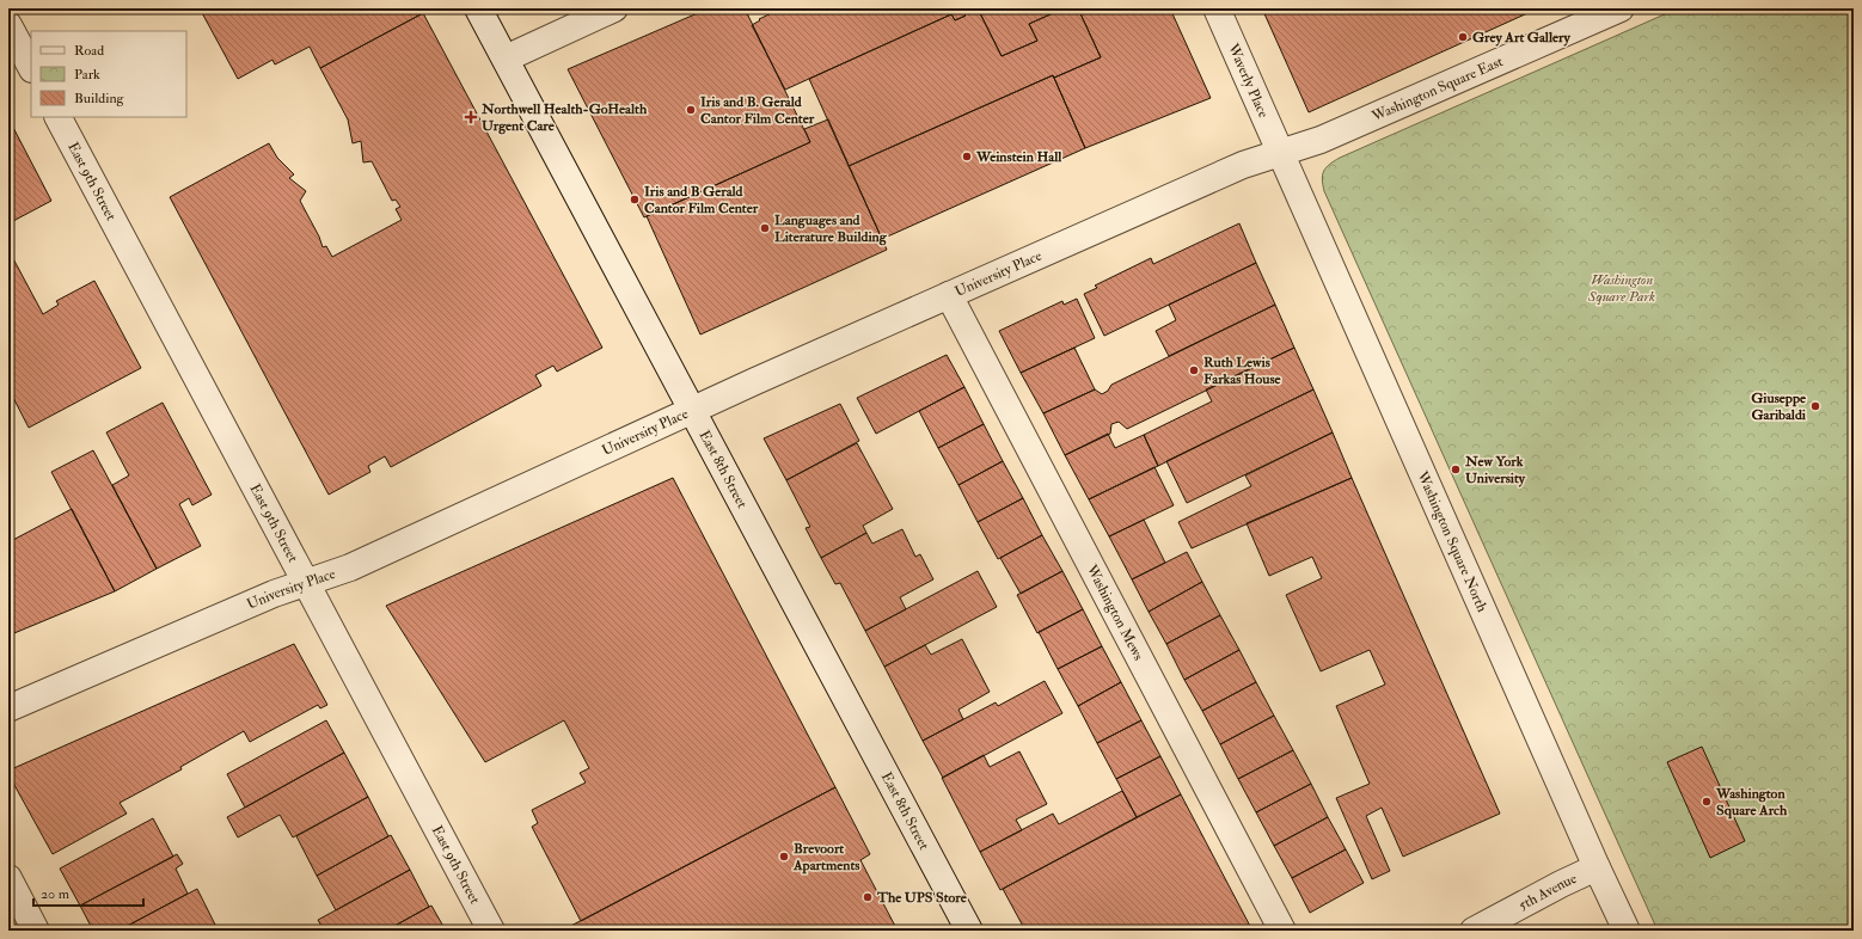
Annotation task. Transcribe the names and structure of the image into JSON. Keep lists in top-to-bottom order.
{
  "streets": {
    "street": [
      "Waverly Place",
      "Washington Square East",
      "East 9th Street",
      "University Place",
      "East 8th Street",
      "Washington Square North",
      "Washington Mews",
      "5th Avenue"
    ]
  },
  "crossings": [
    ["Waverly Place", "Washington Square East"],
    ["Waverly Place", "University Place"],
    ["Waverly Place", "Washington Square North"],
    ["Washington Square East", "University Place"],
    ["Washington Square East", "Washington Square North"],
    ["East 9th Street", "University Place"],
    ["University Place", "East 8th Street"],
    ["University Place", "Washington Square North"],
    ["University Place", "Washington Mews"],
    ["Washington Square North", "5th Avenue"]
  ],
  "parks": ["Washington Square Park"],
  "places": {
    "other": [
      "Grey Art Gallery",
      "Iris and B. Gerald Cantor Film Center",
      "Weinstein Hall",
      "Iris and B Gerald Cantor Film Center",
      "Languages and Literature Building",
      "Ruth Lewis Farkas House",
      "Giuseppe Garibaldi",
      "New York University",
      "Washington Square Arch",
      "Brevoort Apartments",
      "The UPS Store"
    ],
    "health": ["Northwell Health-GoHealth Urgent Care"]
  },
  "legend": ["Road", "Park", "Building"],
  "scale_bar": "20 m"
}
